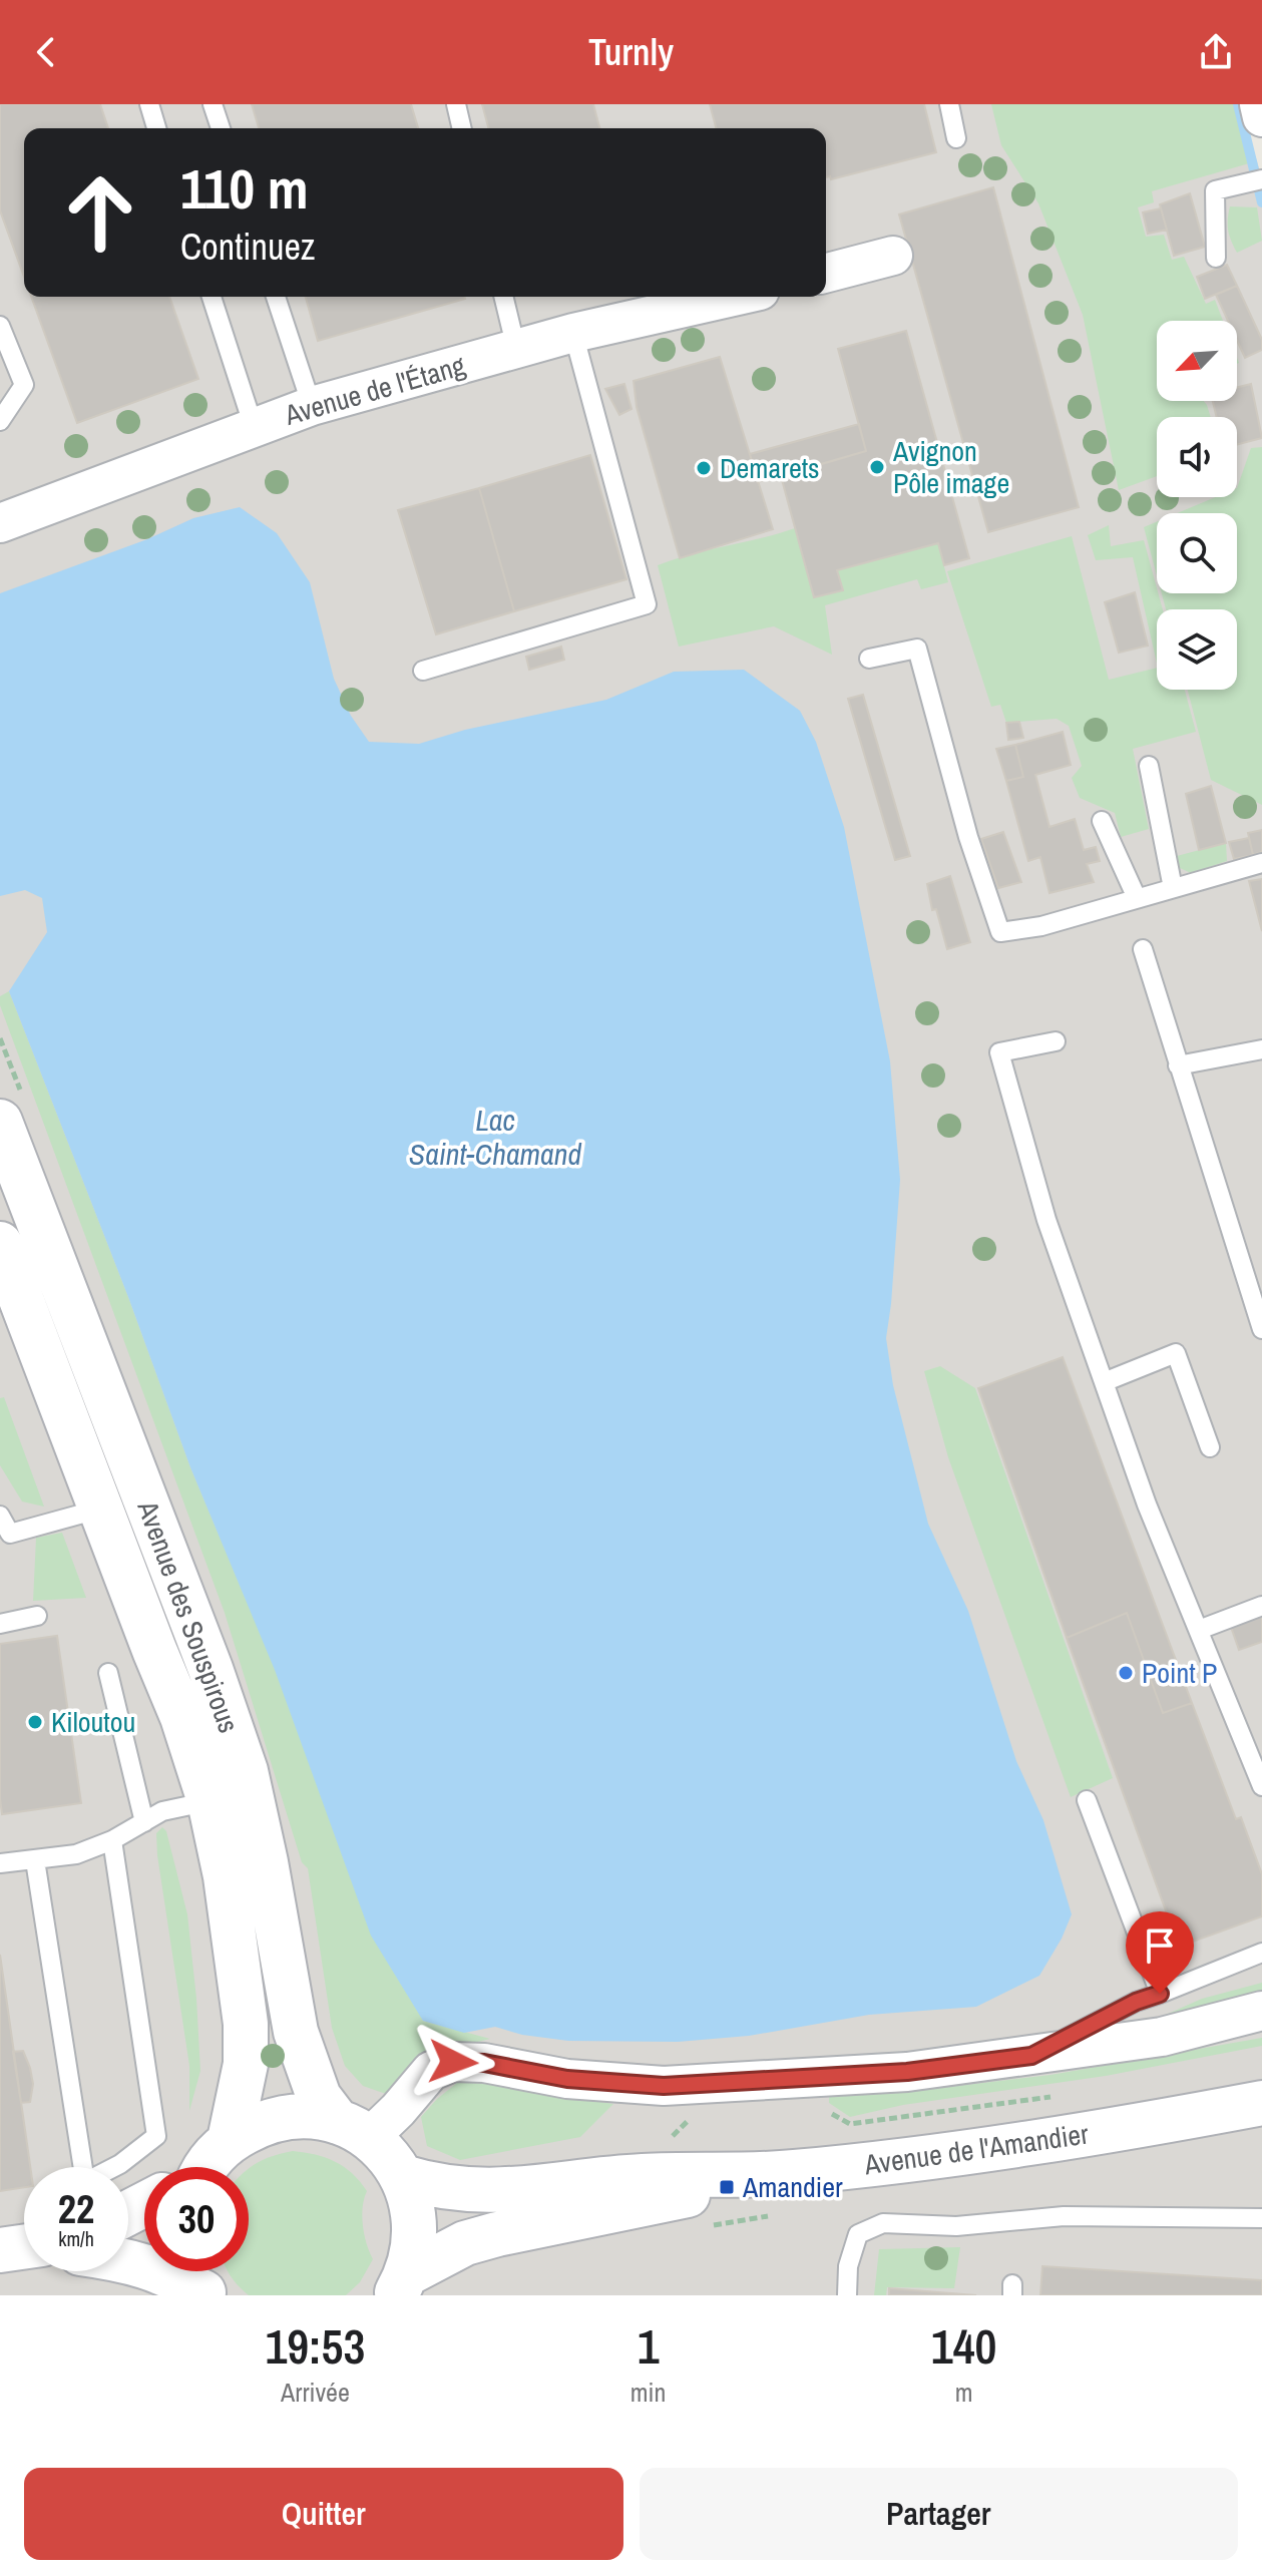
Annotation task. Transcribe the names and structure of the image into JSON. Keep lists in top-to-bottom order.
{
  "streets": {
    "main road": ["Avenue des Souspirous", "Avenue de l'Amandier"],
    "street": ["Avenue de l'Étang"]
  },
  "crossings": [
    ["Avenue des Souspirous", "Avenue de l'Amandier"]
  ],
  "water": ["Lac Saint-Chamand"],
  "places": {
    "other": [
      "Avignon Pôle image",
      "Demarets",
      "Point P",
      "Kiloutou"
    ],
    "transit": ["Amandier"]
  },
  "north": "bottom left",
  "page": {
    "header": "Turnly",
    "turn": ["110 m", "Continuez"],
    "speed": "22 km/h",
    "limit": "30",
    "eta": [
      "19:53",
      "Arrivée",
      "1",
      "min",
      "140",
      "m"
    ],
    "buttons": ["Quitter", "Partager"]
  }
}
